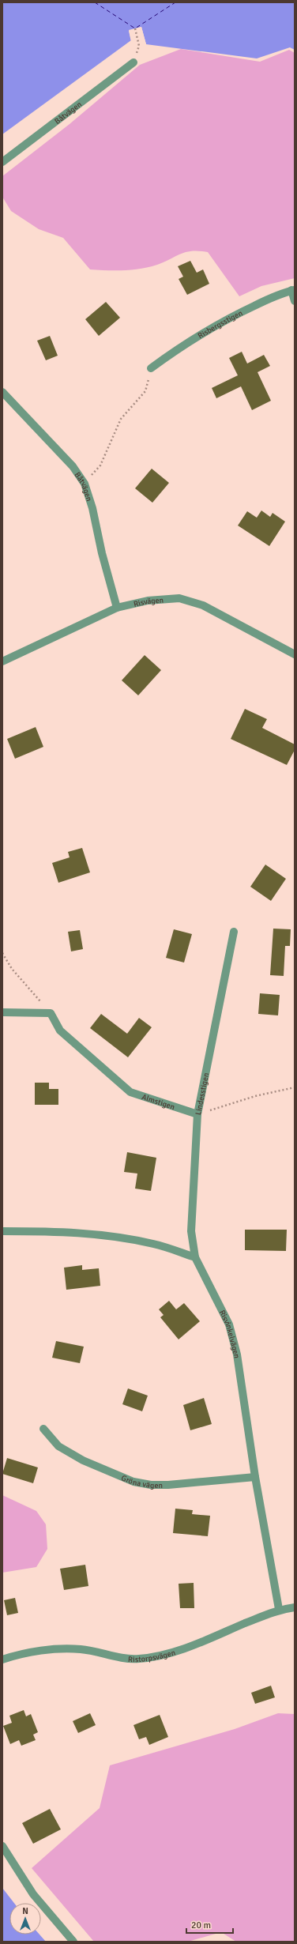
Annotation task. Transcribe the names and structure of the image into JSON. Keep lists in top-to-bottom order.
{
  "streets": {
    "street": [
      "Båtvägen",
      "Risbergsstigen",
      "Risvägen",
      "Lindesstigen",
      "Almstigen",
      "Risvinkelvägen",
      "Gröna vägen",
      "Ristorpsvägen"
    ]
  },
  "crossings": [
    ["Båtvägen", "Risvägen"],
    ["Lindesstigen", "Almstigen"],
    ["Lindesstigen", "Risvinkelvägen"],
    ["Risvinkelvägen", "Gröna vägen"],
    ["Risvinkelvägen", "Ristorpsvägen"]
  ],
  "scale_bar": "20 m",
  "north": "top"
}
